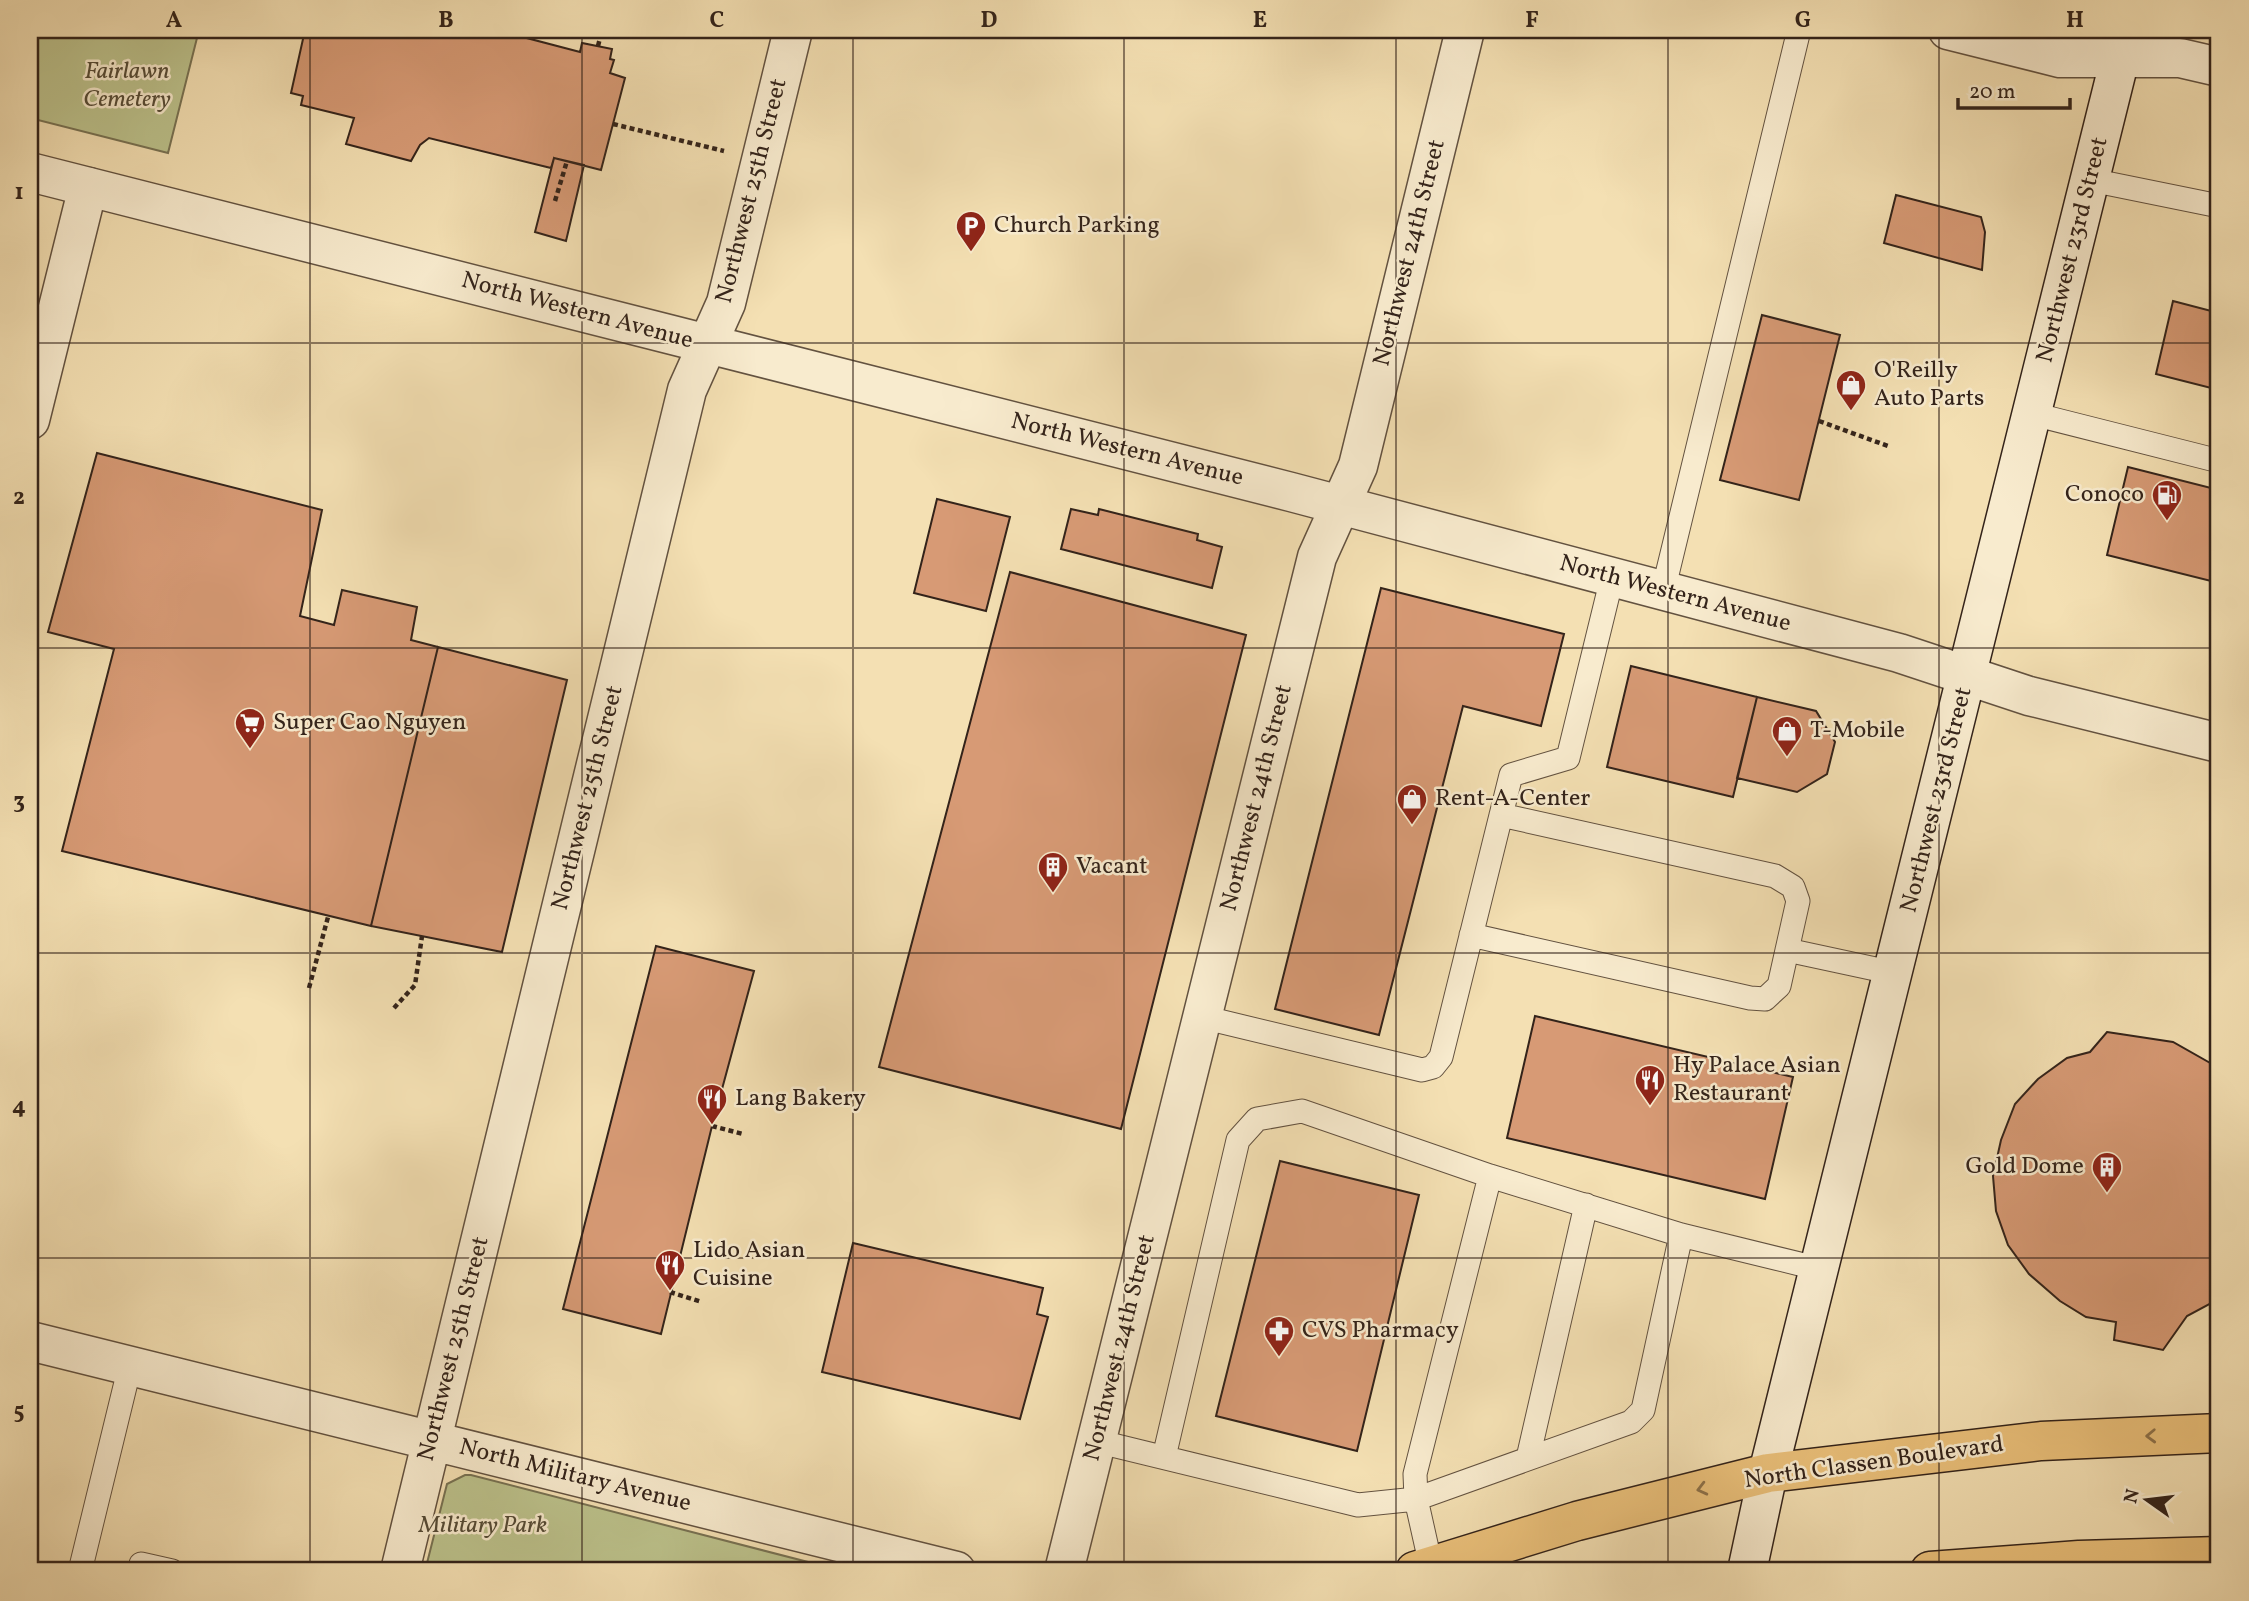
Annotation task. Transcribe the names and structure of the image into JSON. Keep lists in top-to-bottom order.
{
  "streets": {
    "main road": ["North Classen Boulevard"],
    "street": [
      "Northwest 25th Street",
      "Northwest 23rd Street",
      "Northwest 24th Street",
      "North Western Avenue",
      "North Military Avenue"
    ]
  },
  "crossings": [
    ["Northwest 25th Street", "North Western Avenue"],
    ["Northwest 25th Street", "North Military Avenue"],
    ["Northwest 23rd Street", "North Western Avenue"],
    ["Northwest 23rd Street", "North Classen Boulevard"],
    ["Northwest 24th Street", "North Western Avenue"]
  ],
  "parks": ["Fairlawn Cemetery", "Military Park"],
  "places": {
    "parking": ["Church Parking"],
    "shop": ["O'Reilly Auto Parts", "T-Mobile", "Rent-A-Center"],
    "fuel station": ["Conoco"],
    "supermarket": ["Super Cao Nguyen"],
    "building": ["Vacant", "Gold Dome"],
    "restaurant": ["Hy Palace Asian Restaurant", "Lang Bakery", "Lido Asian Cuisine"],
    "pharmacy": ["CVS Pharmacy"]
  },
  "scale_bar": "20 m",
  "north": "left",
  "grid": {
    "columns": [
      "A",
      "B",
      "C",
      "D",
      "E",
      "F",
      "G",
      "H"
    ],
    "rows": [
      "1",
      "2",
      "3",
      "4",
      "5"
    ]
  }
}
